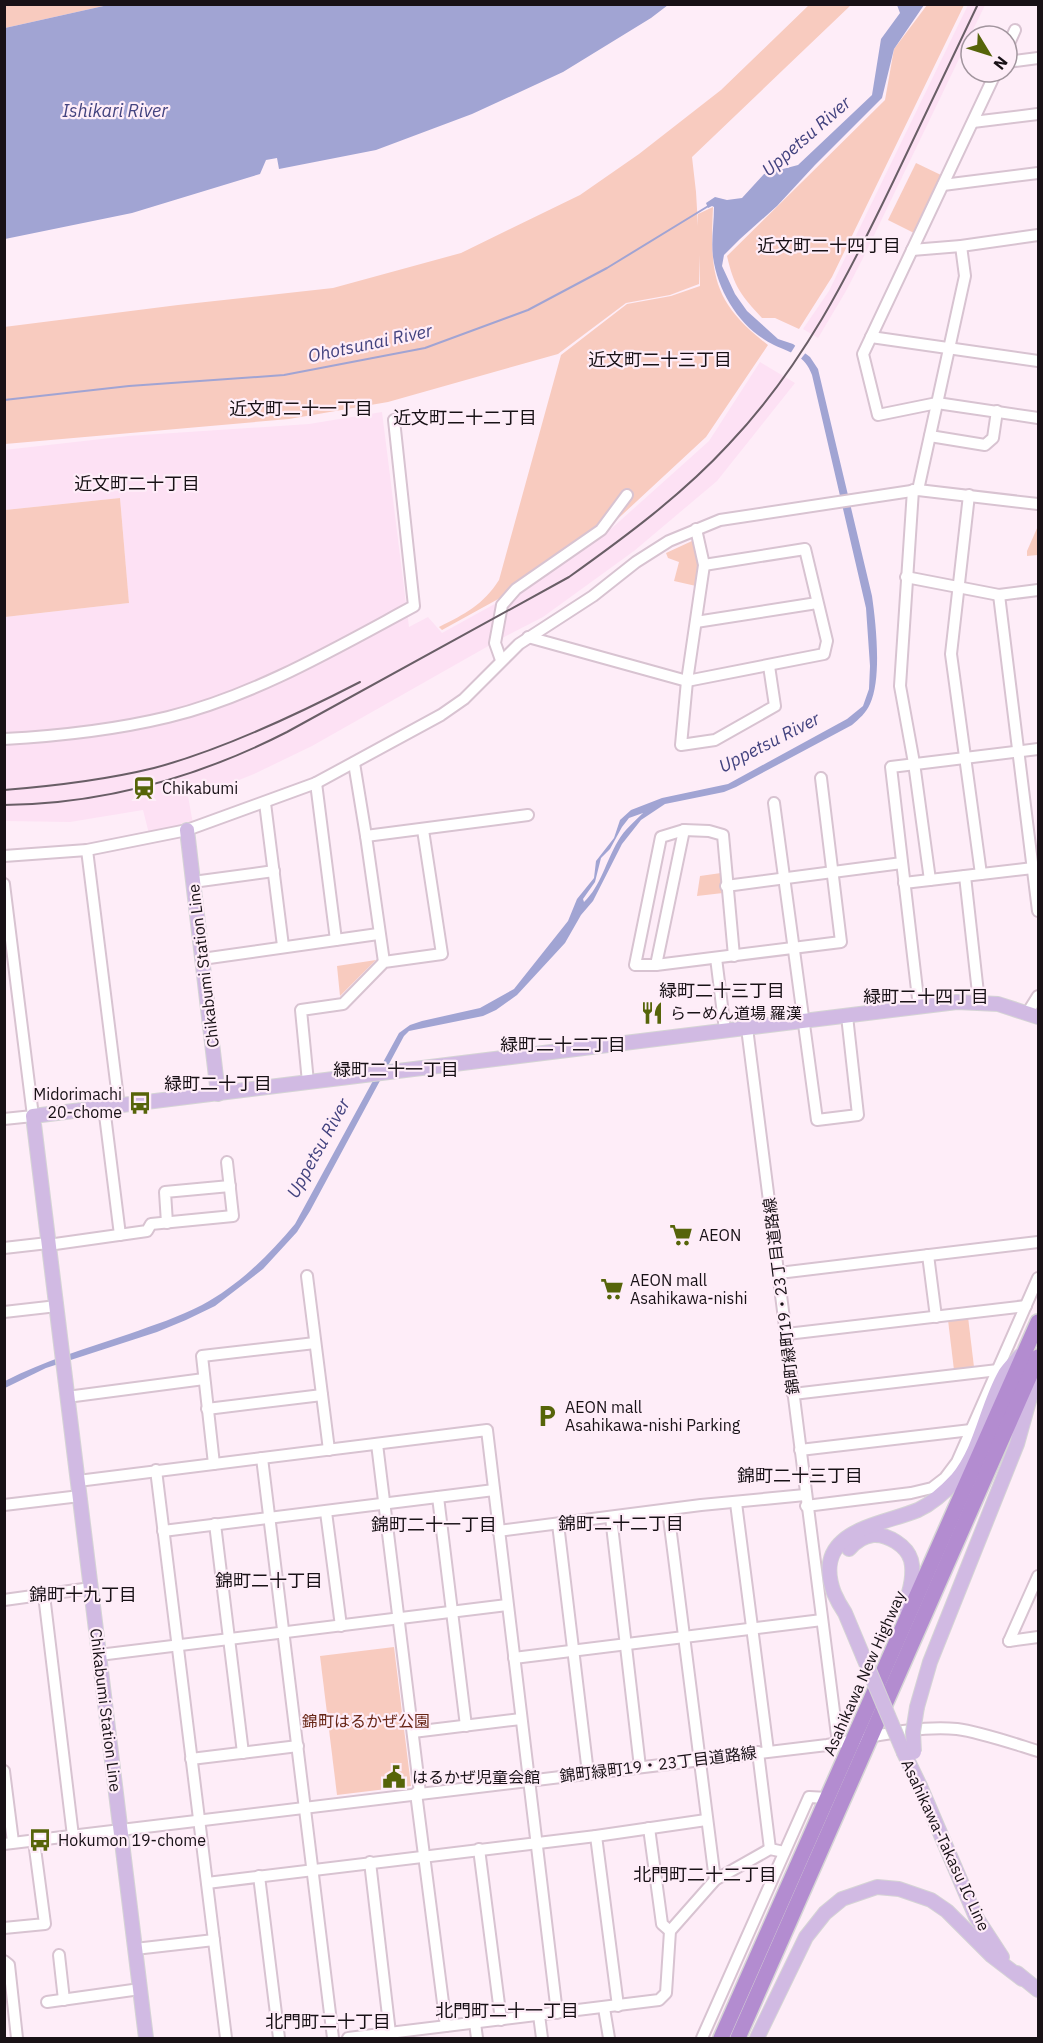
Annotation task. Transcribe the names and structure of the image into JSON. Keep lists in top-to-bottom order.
{
  "streets": {
    "highway": ["Asahikawa New Highway"],
    "main road": ["Chikabumi Station Line", "Asahikawa-Takasu IC Line"],
    "street": ["錦町緑町19・23丁目道路線"]
  },
  "crossings": [
    ["Chikabumi Station Line", "錦町緑町19・23丁目道路線"],
    ["錦町緑町19・23丁目道路線", "Asahikawa New Highway"],
    ["Asahikawa New Highway", "Asahikawa-Takasu IC Line"]
  ],
  "districts": [
    "近文町二十四丁目",
    "近文町二十三丁目",
    "近文町二十一丁目",
    "近文町二十二丁目",
    "近文町二十丁目",
    "緑町二十三丁目",
    "緑町二十四丁目",
    "緑町二十二丁目",
    "緑町二十一丁目",
    "緑町二十丁目",
    "錦町二十三丁目",
    "錦町二十二丁目",
    "錦町二十一丁目",
    "錦町二十丁目",
    "錦町十九丁目",
    "北門町二十二丁目",
    "北門町二十一丁目",
    "北門町二十丁目"
  ],
  "water": ["Ishikari River", "Uppetsu River", "Ohotsunai River"],
  "parks": ["錦町はるかぜ公園"],
  "places": {
    "station": ["Chikabumi"],
    "restaurant": ["らーめん道場 羅漢"],
    "bus stop": ["Midorimachi 20-chome", "Hokumon 19-chome"],
    "supermarket": ["AEON", "AEON mall Asahikawa-nishi"],
    "parking": ["AEON mall Asahikawa-nishi Parking"],
    "public building": ["はるかぜ児童会館"]
  },
  "north": "bottom right"
}
